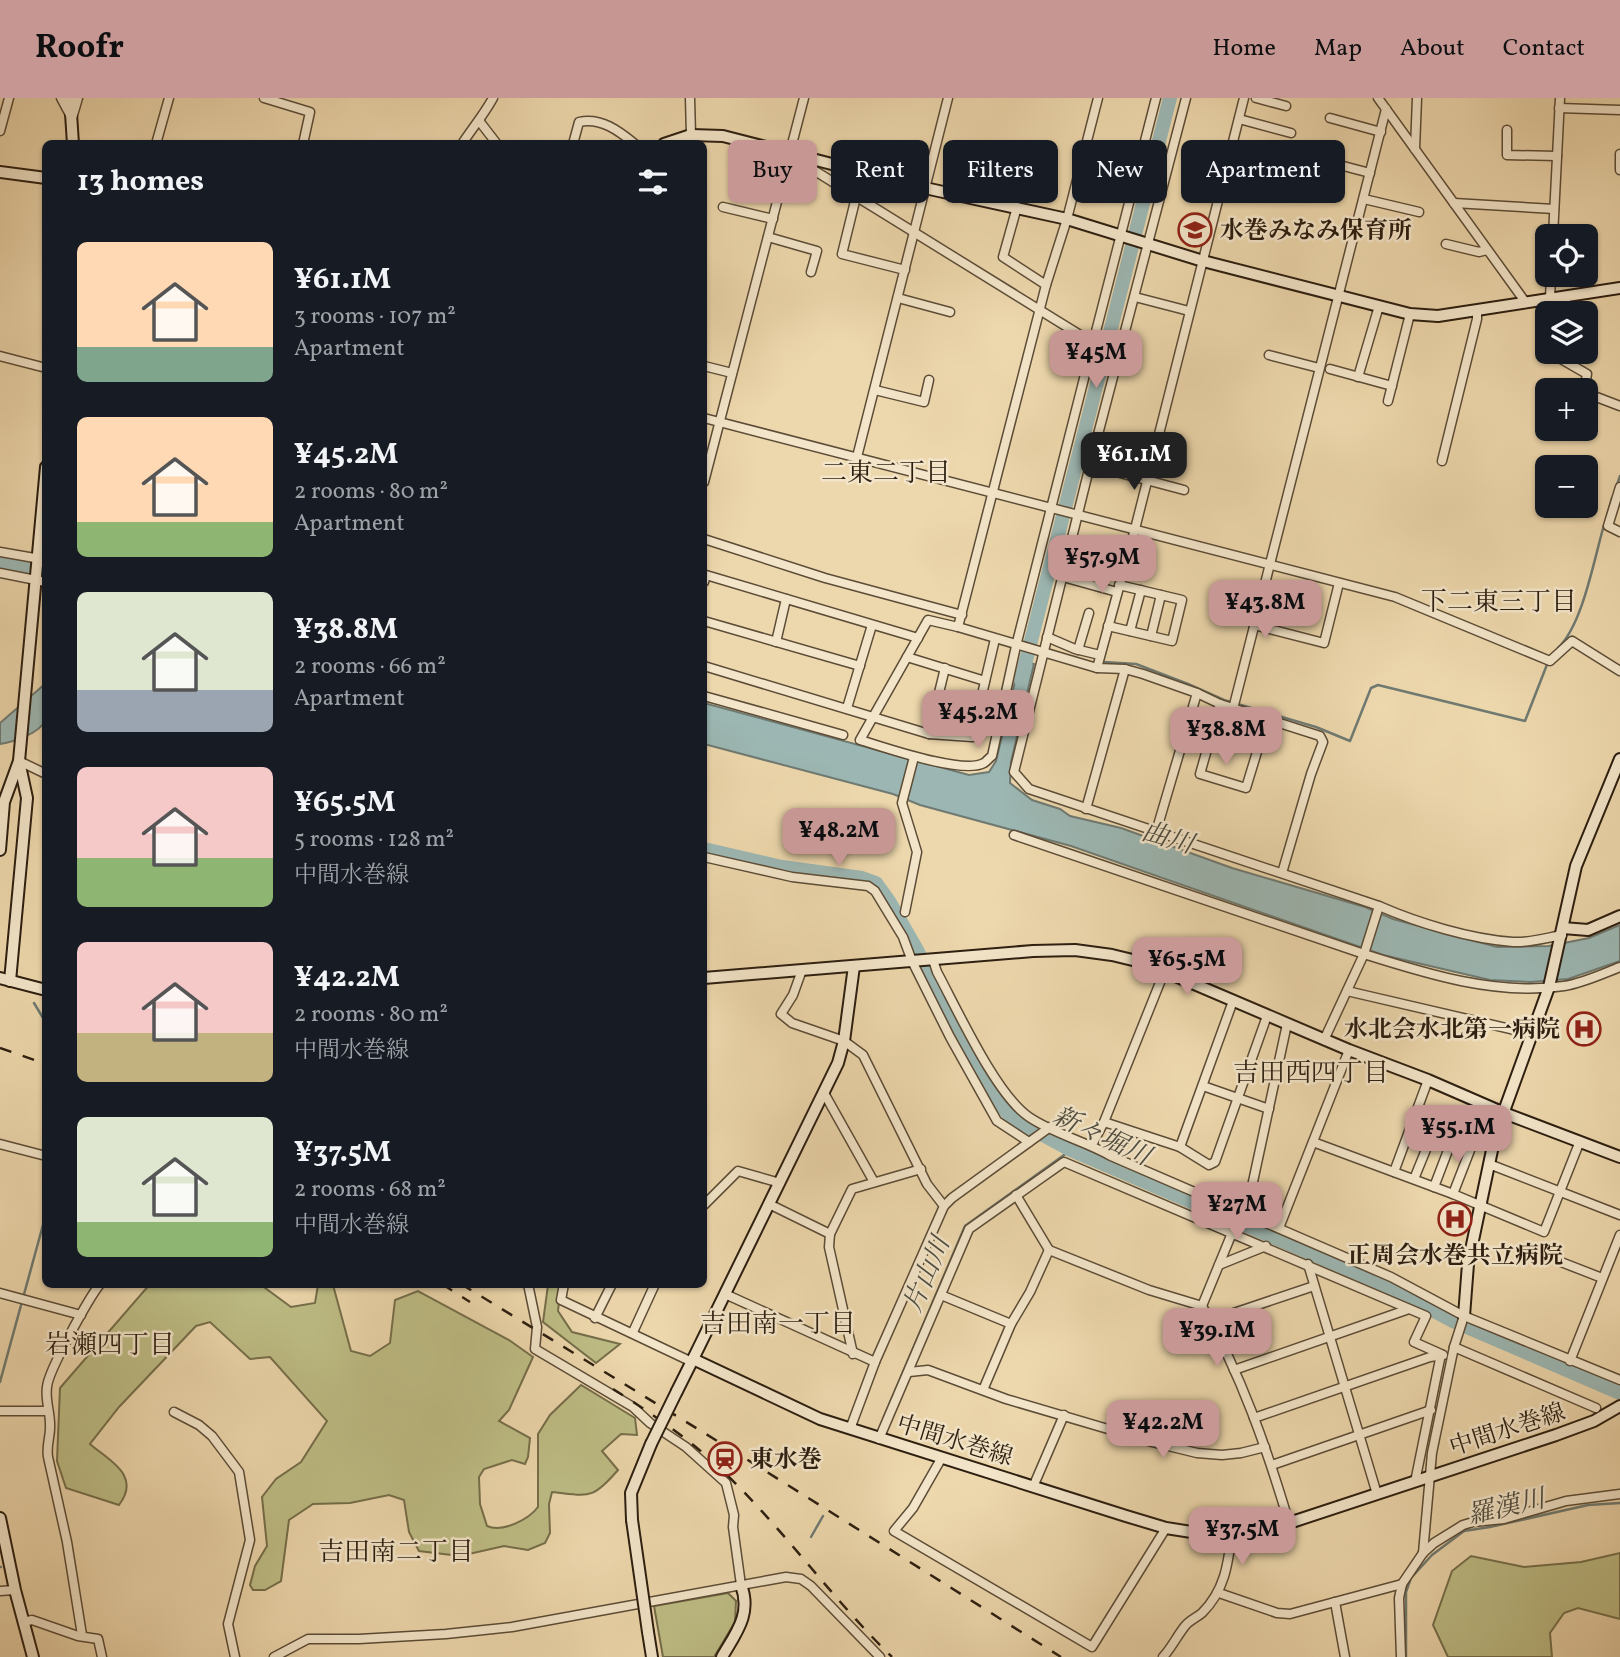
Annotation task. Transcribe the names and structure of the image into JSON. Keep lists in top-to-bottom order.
{
  "streets": {
    "main road": ["中間水巻線"]
  },
  "districts": [
    "二東二丁目",
    "下二東三丁目",
    "吉田西四丁目",
    "吉田南一丁目",
    "岩瀬四丁目",
    "吉田南二丁目"
  ],
  "water": [
    "曲川",
    "新々堀川",
    "片山川",
    "羅漢川"
  ],
  "places": {
    "school or university": ["水巻みなみ保育所"],
    "hospital": ["水北会水北第一病院", "正周会水巻共立病院"],
    "station": ["東水巻"]
  },
  "page": {
    "header": "Roofr",
    "nav": [
      "Home",
      "Map",
      "About",
      "Contact"
    ],
    "chip": [
      "Buy",
      "Rent",
      "Filters",
      "New",
      "Apartment"
    ],
    "heading": "13 homes",
    "map_buttons": ["+", "−"],
    "list": [
      {
        "name": "¥61.1M",
        "note": "3 rooms · 107 m² · Apartment"
      },
      {
        "name": "¥45.2M",
        "note": "2 rooms · 80 m² · Apartment"
      },
      {
        "name": "¥38.8M",
        "note": "2 rooms · 66 m² · Apartment"
      },
      {
        "name": "¥65.5M",
        "note": "5 rooms · 128 m² · 中間水巻線"
      },
      {
        "name": "¥42.2M",
        "note": "2 rooms · 80 m² · 中間水巻線"
      },
      {
        "name": "¥37.5M",
        "note": "2 rooms · 68 m² · 中間水巻線"
      }
    ],
    "price": [
      "¥45M",
      "¥61.1M",
      "¥57.9M",
      "¥43.8M",
      "¥45.2M",
      "¥38.8M",
      "¥48.2M",
      "¥65.5M",
      "¥55.1M",
      "¥27M",
      "¥39.1M",
      "¥42.2M",
      "¥37.5M"
    ]
  }
}
